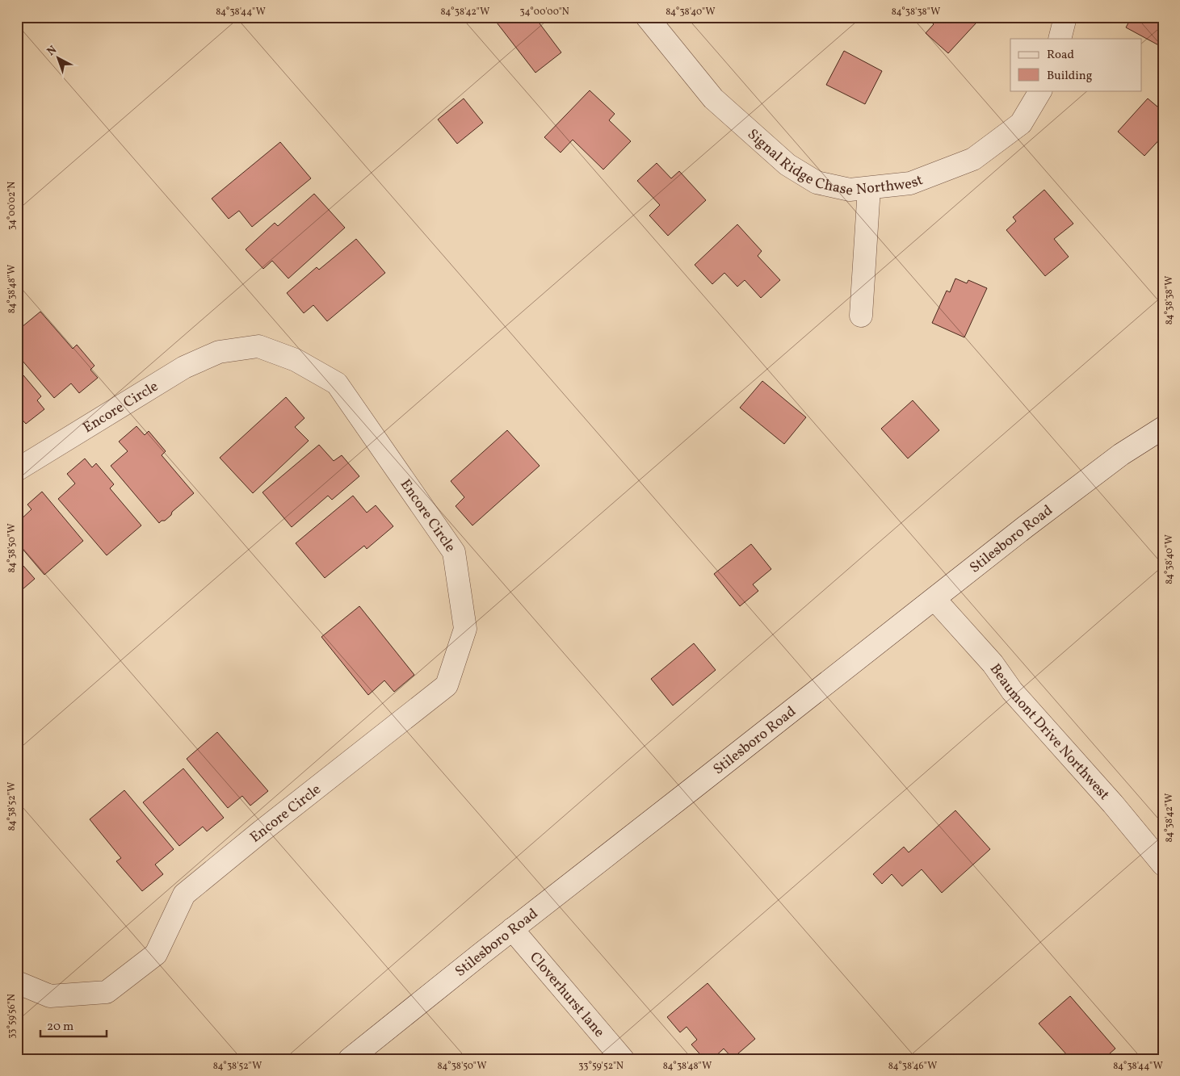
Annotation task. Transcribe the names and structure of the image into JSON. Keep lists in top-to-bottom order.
{
  "streets": {
    "street": [
      "Signal Ridge Chase Northwest",
      "Encore Circle",
      "Stilesboro Road",
      "Beaumont Drive Northwest",
      "Cloverhurst lane"
    ]
  },
  "crossings": [
    ["Stilesboro Road", "Beaumont Drive Northwest"],
    ["Stilesboro Road", "Cloverhurst lane"]
  ],
  "legend": ["Road", "Building"],
  "scale_bar": "20 m",
  "north": "top left",
  "coordinates": [
    "84°38'44\"W",
    "84°38'42\"W",
    "34°00'00\"N",
    "84°38'40\"W",
    "84°38'38\"W",
    "34°00'02\"N",
    "84°38'48\"W",
    "84°38'50\"W",
    "84°38'52\"W",
    "33°59'56\"N",
    "33°59'52\"N",
    "84°38'46\"W"
  ]
}
